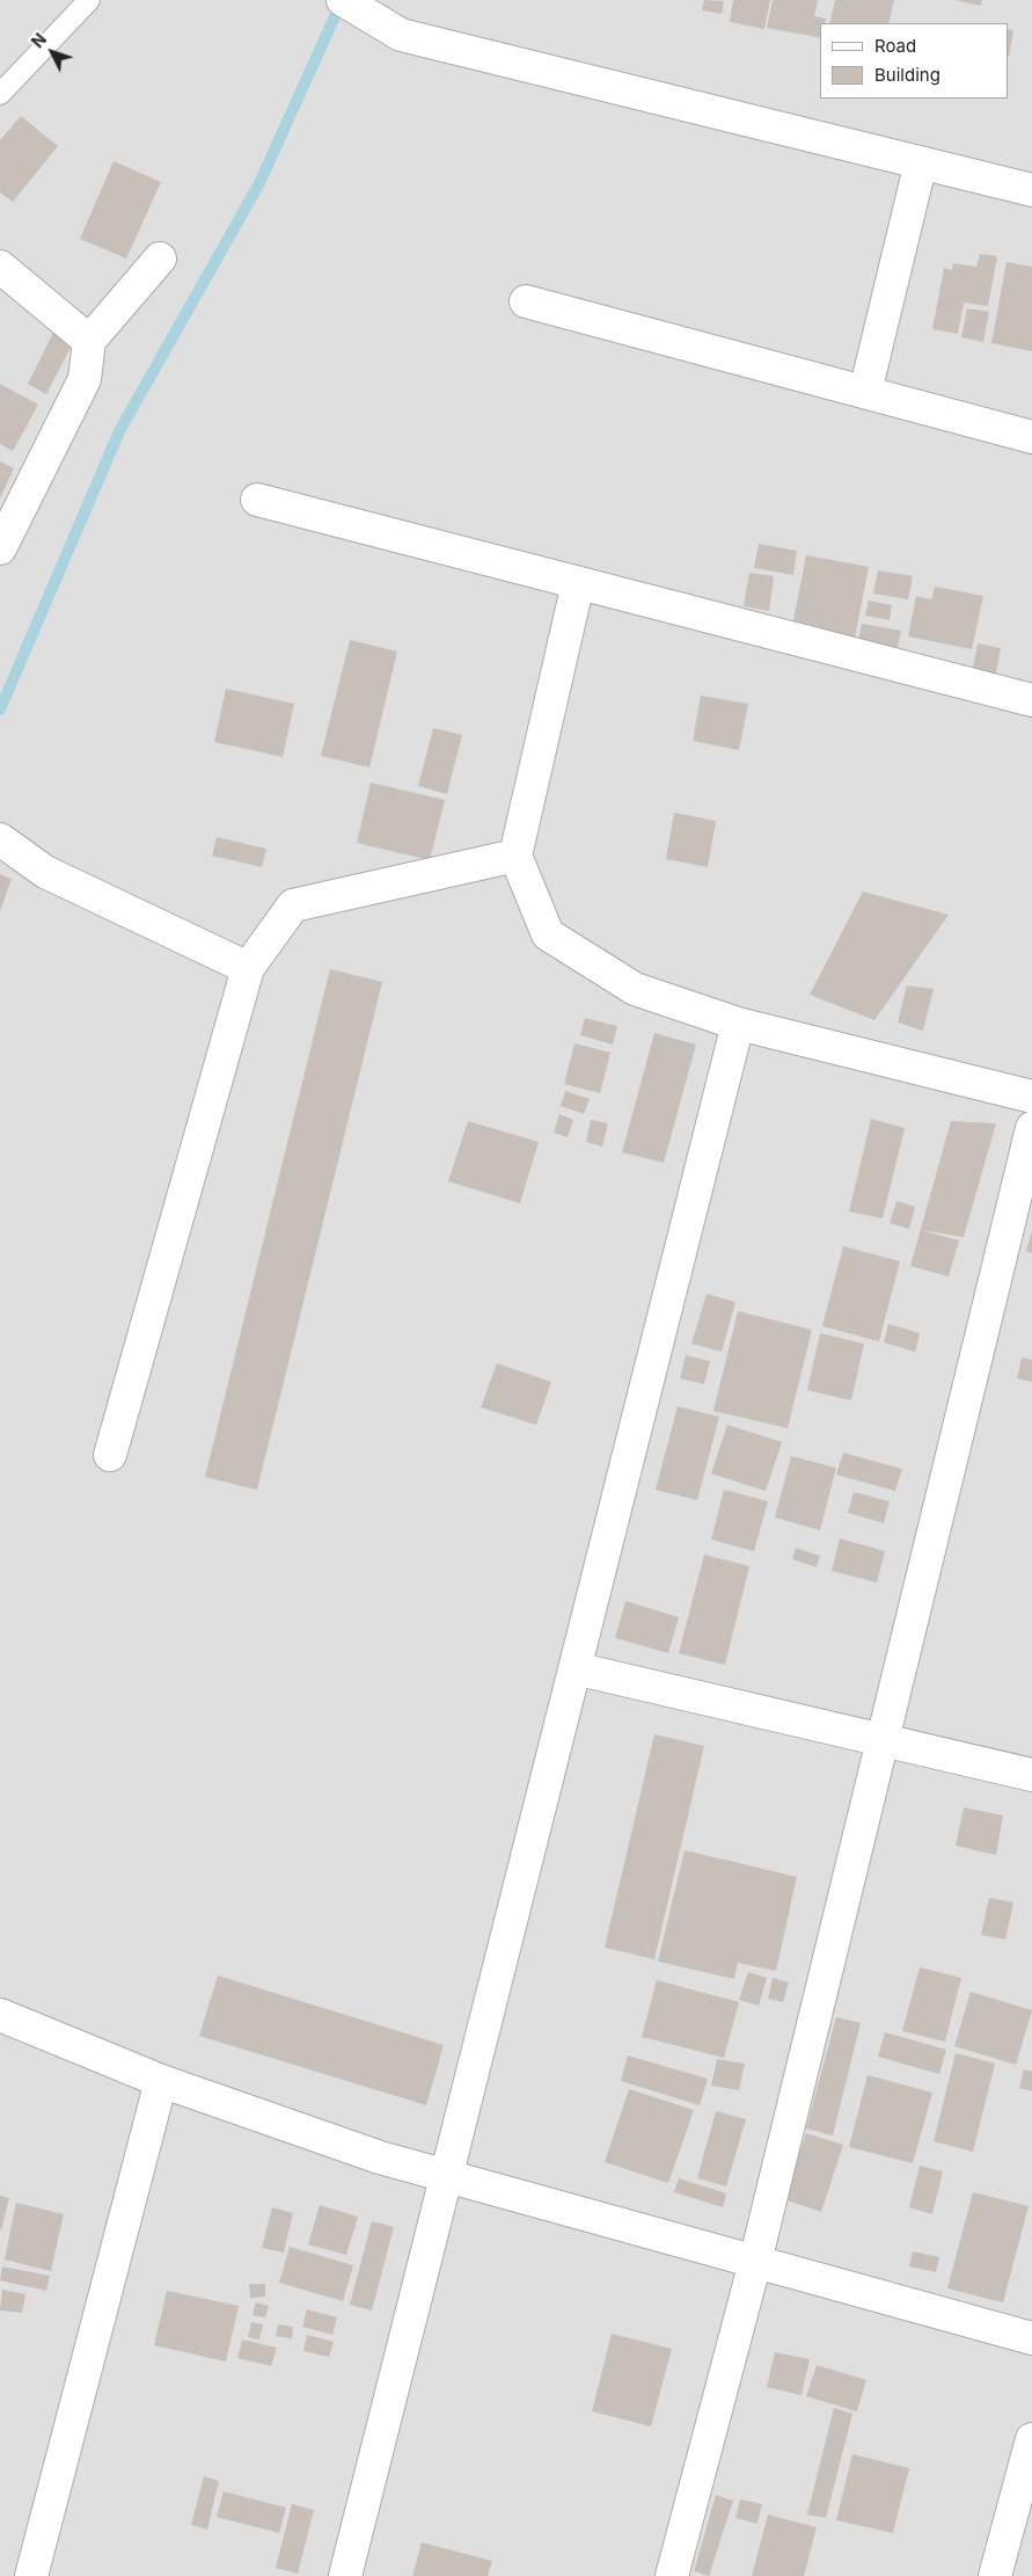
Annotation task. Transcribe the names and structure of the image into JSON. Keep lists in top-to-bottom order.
{
  "legend": ["Road", "Building"],
  "north": "top left"
}
